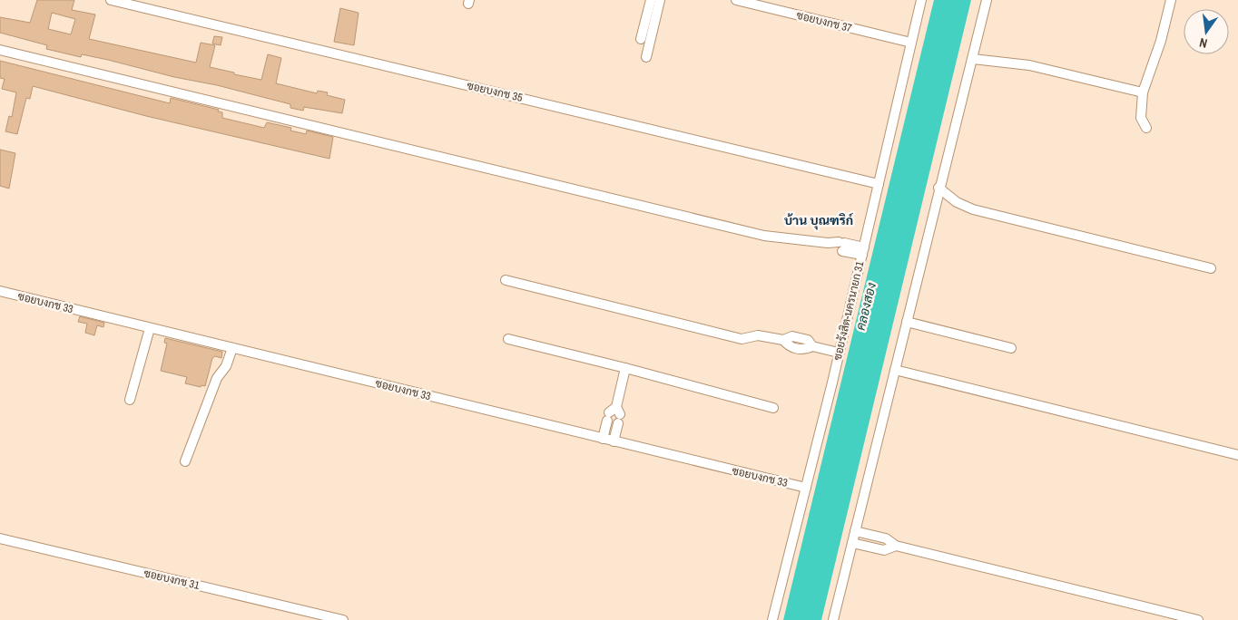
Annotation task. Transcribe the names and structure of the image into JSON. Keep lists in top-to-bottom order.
{
  "streets": {
    "street": [
      "ซอยบงกช 37",
      "ซอยบงกช 35",
      "ซอยบงกช 33",
      "ซอยรังสิต-นครนายก 31",
      "ซอยบงกช 31"
    ]
  },
  "crossings": [
    ["ซอยบงกช 37", "ซอยรังสิต-นครนายก 31"],
    ["ซอยบงกช 35", "ซอยรังสิต-นครนายก 31"],
    ["ซอยบงกช 33", "ซอยรังสิต-นครนายก 31"]
  ],
  "districts": ["บ้าน บุณฑริก์"],
  "water": ["คลองสอง"],
  "north": "bottom"
}
